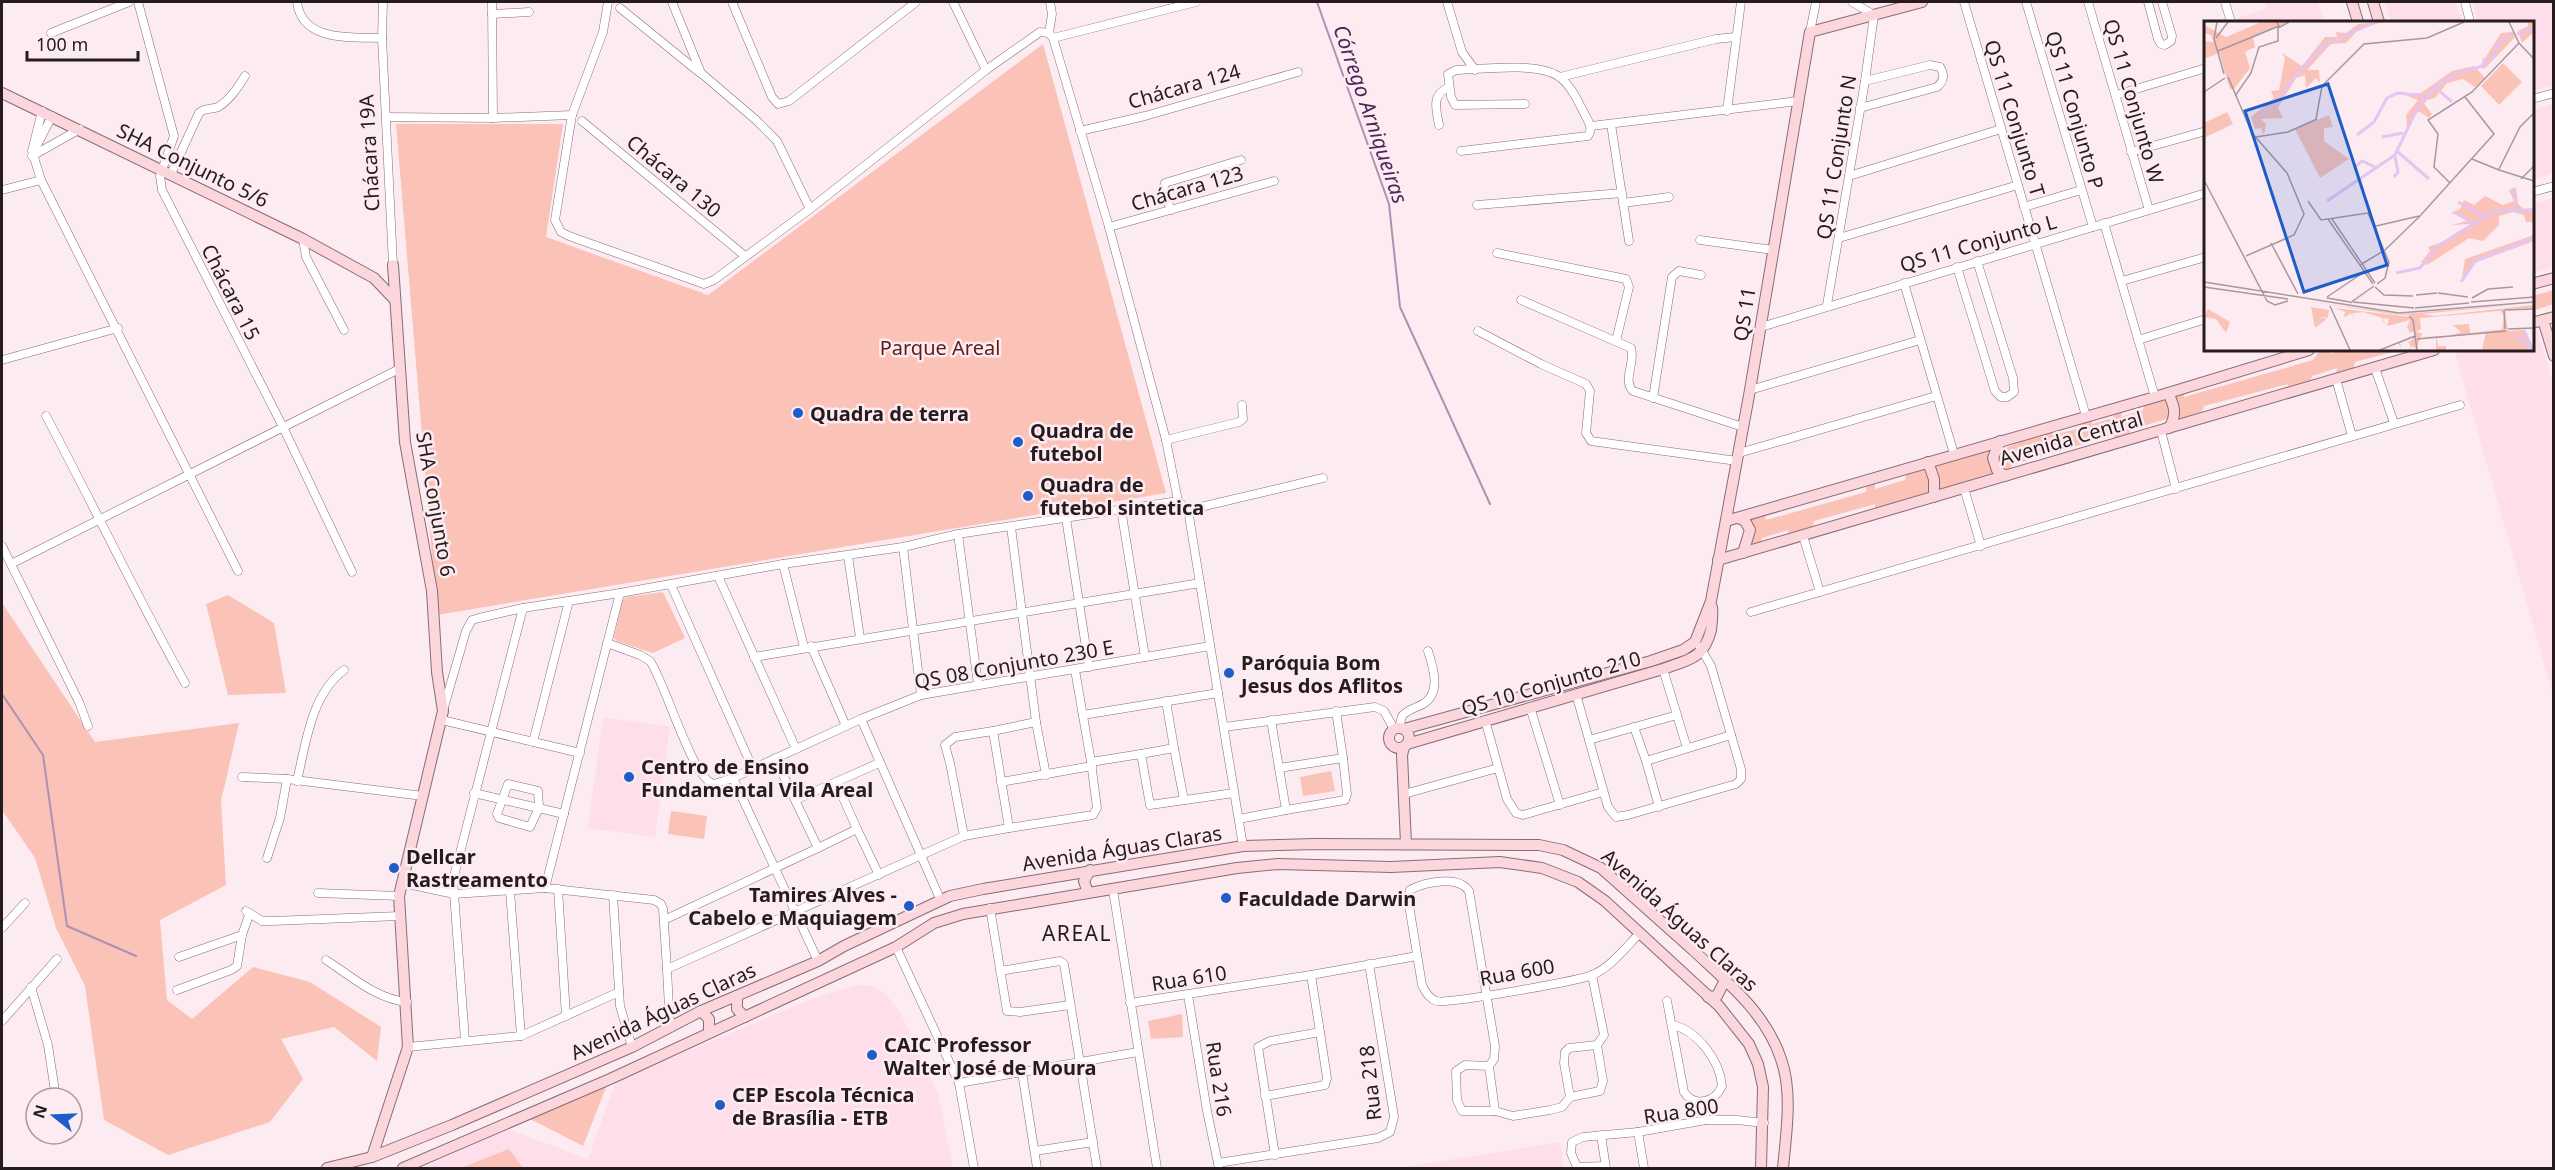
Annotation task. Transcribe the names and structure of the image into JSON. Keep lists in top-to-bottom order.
{
  "streets": {
    "street": [
      "Chácara 124",
      "QS 11 Conjunto W",
      "QS 11 Conjunto P",
      "QS 11 Conjunto T",
      "Chácara 19A",
      "QS 11 Conjunto N",
      "SHA Conjunto 5/6",
      "Chácara 130",
      "Chácara 123",
      "QS 11 Conjunto L",
      "Chácara 15",
      "QS 11",
      "Avenida Central",
      "SHA Conjunto 6",
      "QS 08 Conjunto 230 E",
      "QS 10 Conjunto 210",
      "Avenida Águas Claras",
      "Rua 600",
      "Rua 610",
      "Rua 216",
      "Rua 218",
      "Rua 800"
    ]
  },
  "crossings": [
    ["QS 11 Conjunto W", "QS 11 Conjunto L"],
    ["QS 11 Conjunto P", "QS 11 Conjunto L"],
    ["QS 11 Conjunto T", "QS 11 Conjunto L"],
    ["QS 11 Conjunto T", "Avenida Central"],
    ["Chácara 19A", "SHA Conjunto 5/6"],
    ["Chácara 19A", "SHA Conjunto 6"],
    ["QS 11 Conjunto N", "QS 11 Conjunto L"],
    ["SHA Conjunto 5/6", "Chácara 15"],
    ["SHA Conjunto 5/6", "SHA Conjunto 6"],
    ["QS 11 Conjunto L", "QS 11"],
    ["QS 11", "Avenida Central"],
    ["QS 11", "QS 10 Conjunto 210"],
    ["Avenida Águas Claras", "Rua 600"],
    ["Avenida Águas Claras", "Rua 800"],
    ["Rua 600", "Rua 610"],
    ["Rua 610", "Rua 216"],
    ["Rua 610", "Rua 218"],
    ["Rua 216", "Rua 218"]
  ],
  "districts": ["AREAL"],
  "water": ["Córrego Arniqueiras"],
  "parks": ["Parque Areal"],
  "places": [
    "Quadra de terra",
    "Quadra de futebol",
    "Quadra de futebol sintetica",
    "Paróquia Bom Jesus dos Aflitos",
    "Centro de Ensino Fundamental Vila Areal",
    "Dellcar Rastreamento",
    "Faculdade Darwin",
    "Tamires Alves - Cabelo e Maquiagem",
    "CAIC Professor Walter José de Moura",
    "CEP Escola Técnica de Brasília - ETB"
  ],
  "scale_bar": "100 m",
  "north": "left"
}
